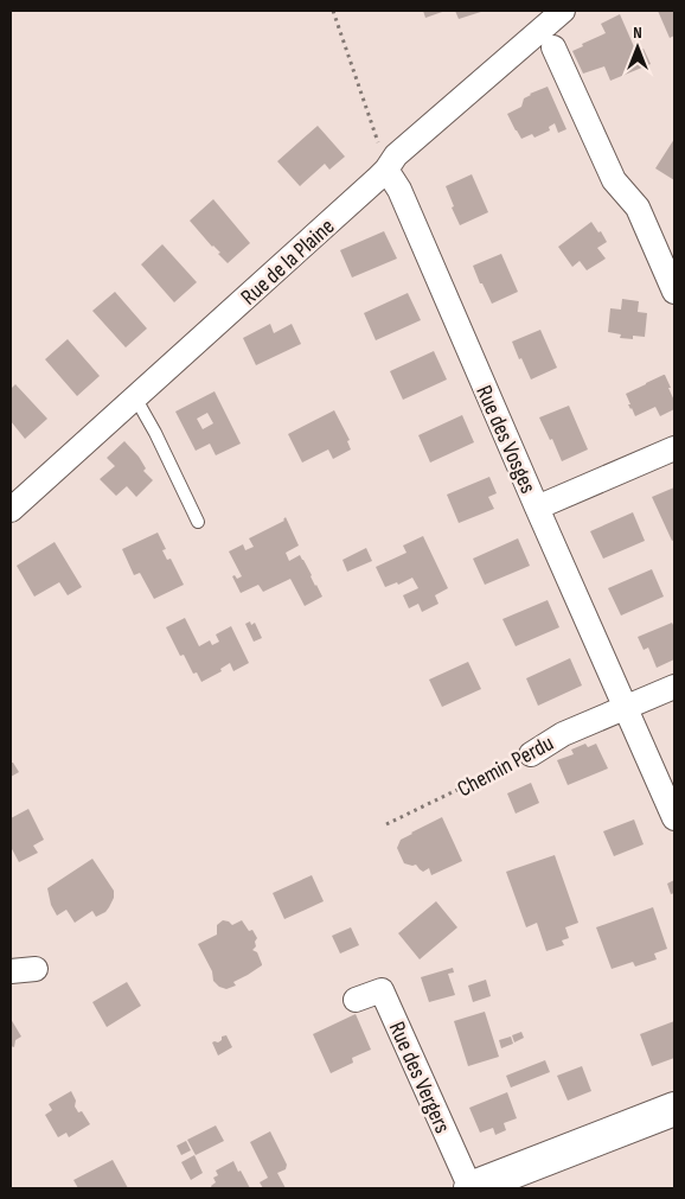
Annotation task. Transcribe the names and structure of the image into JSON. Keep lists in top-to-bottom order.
{
  "streets": {
    "street": [
      "Rue de la Plaine",
      "Rue des Vosges",
      "Chemin Perdu",
      "Rue des Vergers"
    ]
  },
  "crossings": [
    ["Rue de la Plaine", "Rue des Vosges"],
    ["Rue des Vosges", "Chemin Perdu"]
  ],
  "north": "top"
}
